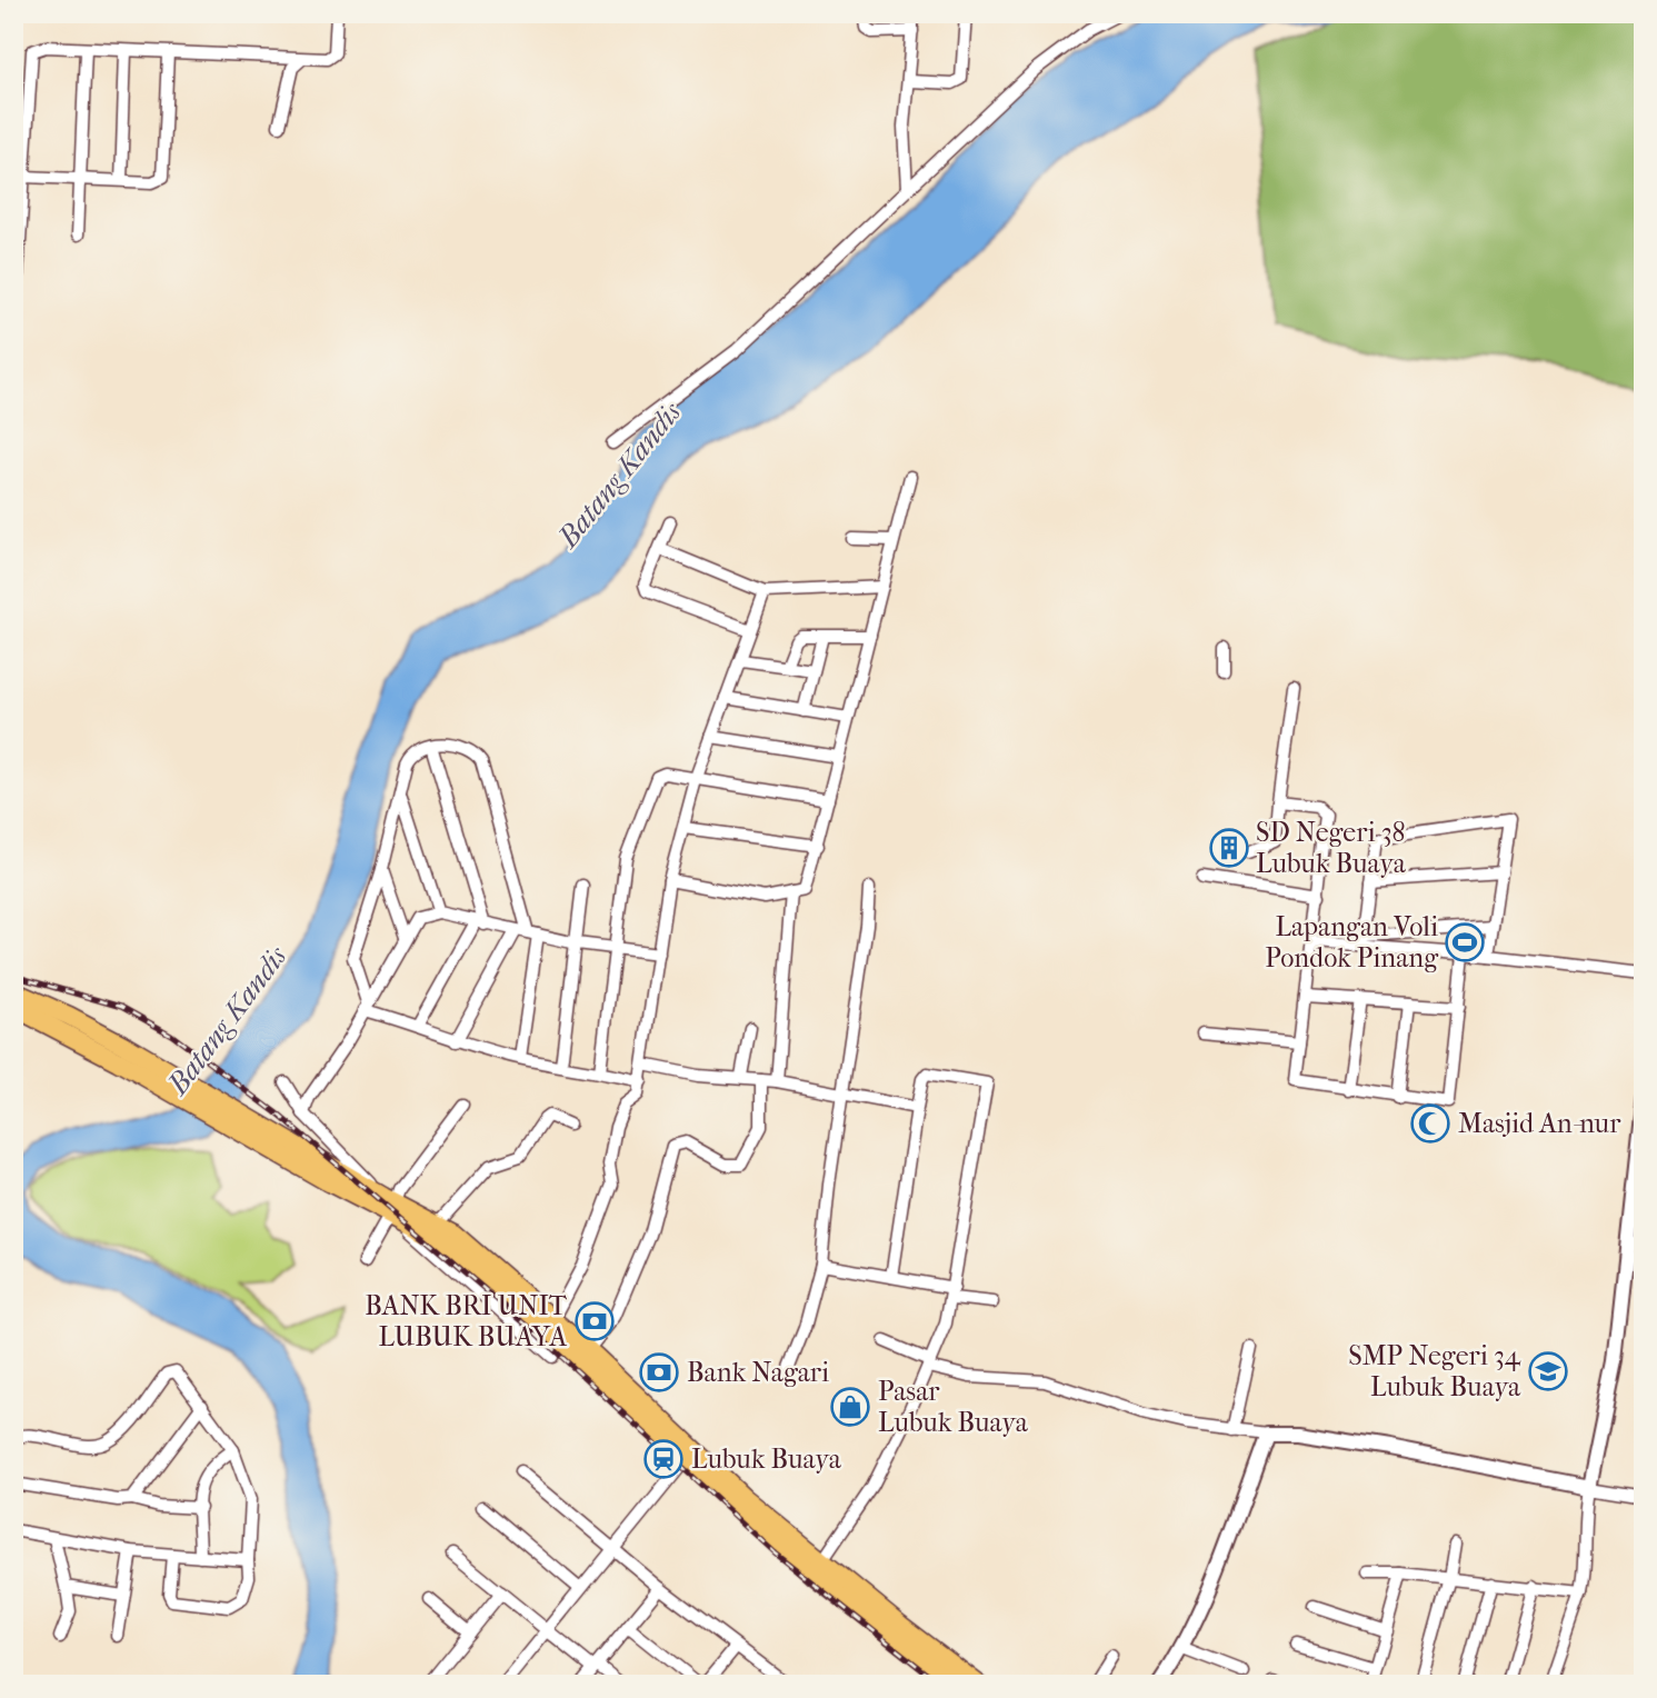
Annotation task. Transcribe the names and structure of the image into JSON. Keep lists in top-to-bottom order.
{
  "water": ["Batang Kandis"],
  "places": {
    "building": ["SD Negeri 38 Lubuk Buaya"],
    "sports": ["Lapangan Voli Pondok Pinang"],
    "mosque": ["Masjid An-nur"],
    "bank": ["BANK BRI UNIT LUBUK BUAYA", "Bank Nagari"],
    "school or university": ["SMP Negeri 34 Lubuk Buaya"],
    "shop": ["Pasar Lubuk Buaya"],
    "station": ["Lubuk Buaya"]
  }
}
